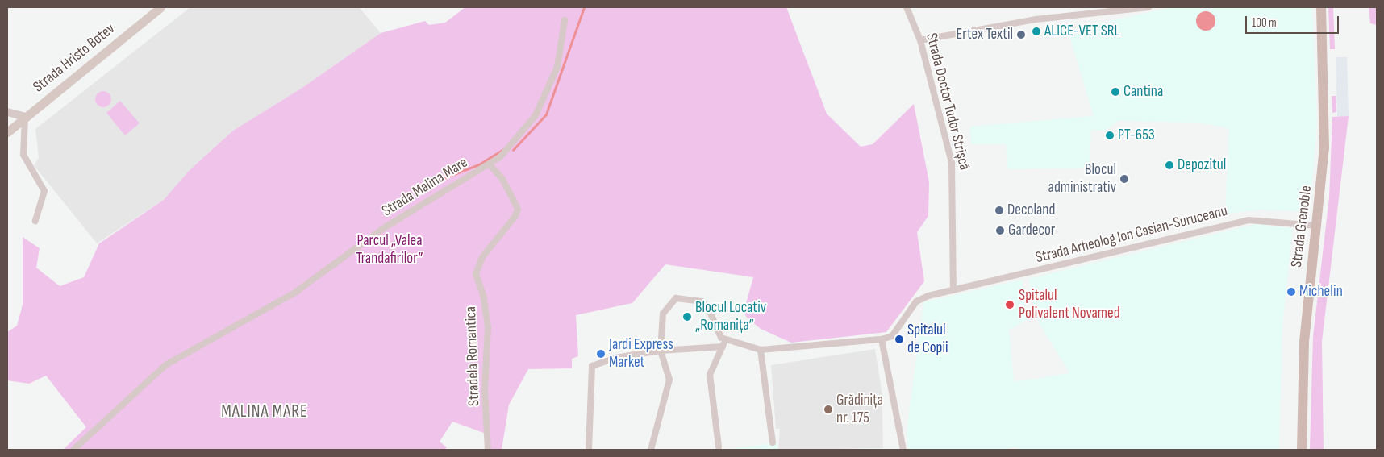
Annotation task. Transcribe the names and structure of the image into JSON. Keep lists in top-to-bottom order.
{
  "streets": {
    "main road": ["Strada Hristo Botev", "Strada Grenoble"],
    "street": [
      "Strada Doctor Tudor Strișcă",
      "Strada Malina Mare",
      "Strada Arheolog Ion Casian-Suruceanu",
      "Stradela Romantica"
    ]
  },
  "crossings": [
    ["Strada Doctor Tudor Strișcă", "Strada Arheolog Ion Casian-Suruceanu"],
    ["Strada Malina Mare", "Stradela Romantica"],
    ["Strada Grenoble", "Strada Arheolog Ion Casian-Suruceanu"]
  ],
  "districts": ["MALINA MARE"],
  "parks": ["Parcul „Valea Trandafirilor”"],
  "places": [
    "ALICE-VET SRL",
    "Ertex Textil",
    "Cantina",
    "PT-653",
    "Depozitul",
    "Blocul administrativ",
    "Decoland",
    "Gardecor",
    "Michelin",
    "Spitalul Polivalent Novamed",
    "Blocul Locativ „Romanița”",
    "Spitalul de Copii",
    "Jardi Express Market",
    "Grădinița nr. 175"
  ],
  "scale_bar": "100 m"
}
